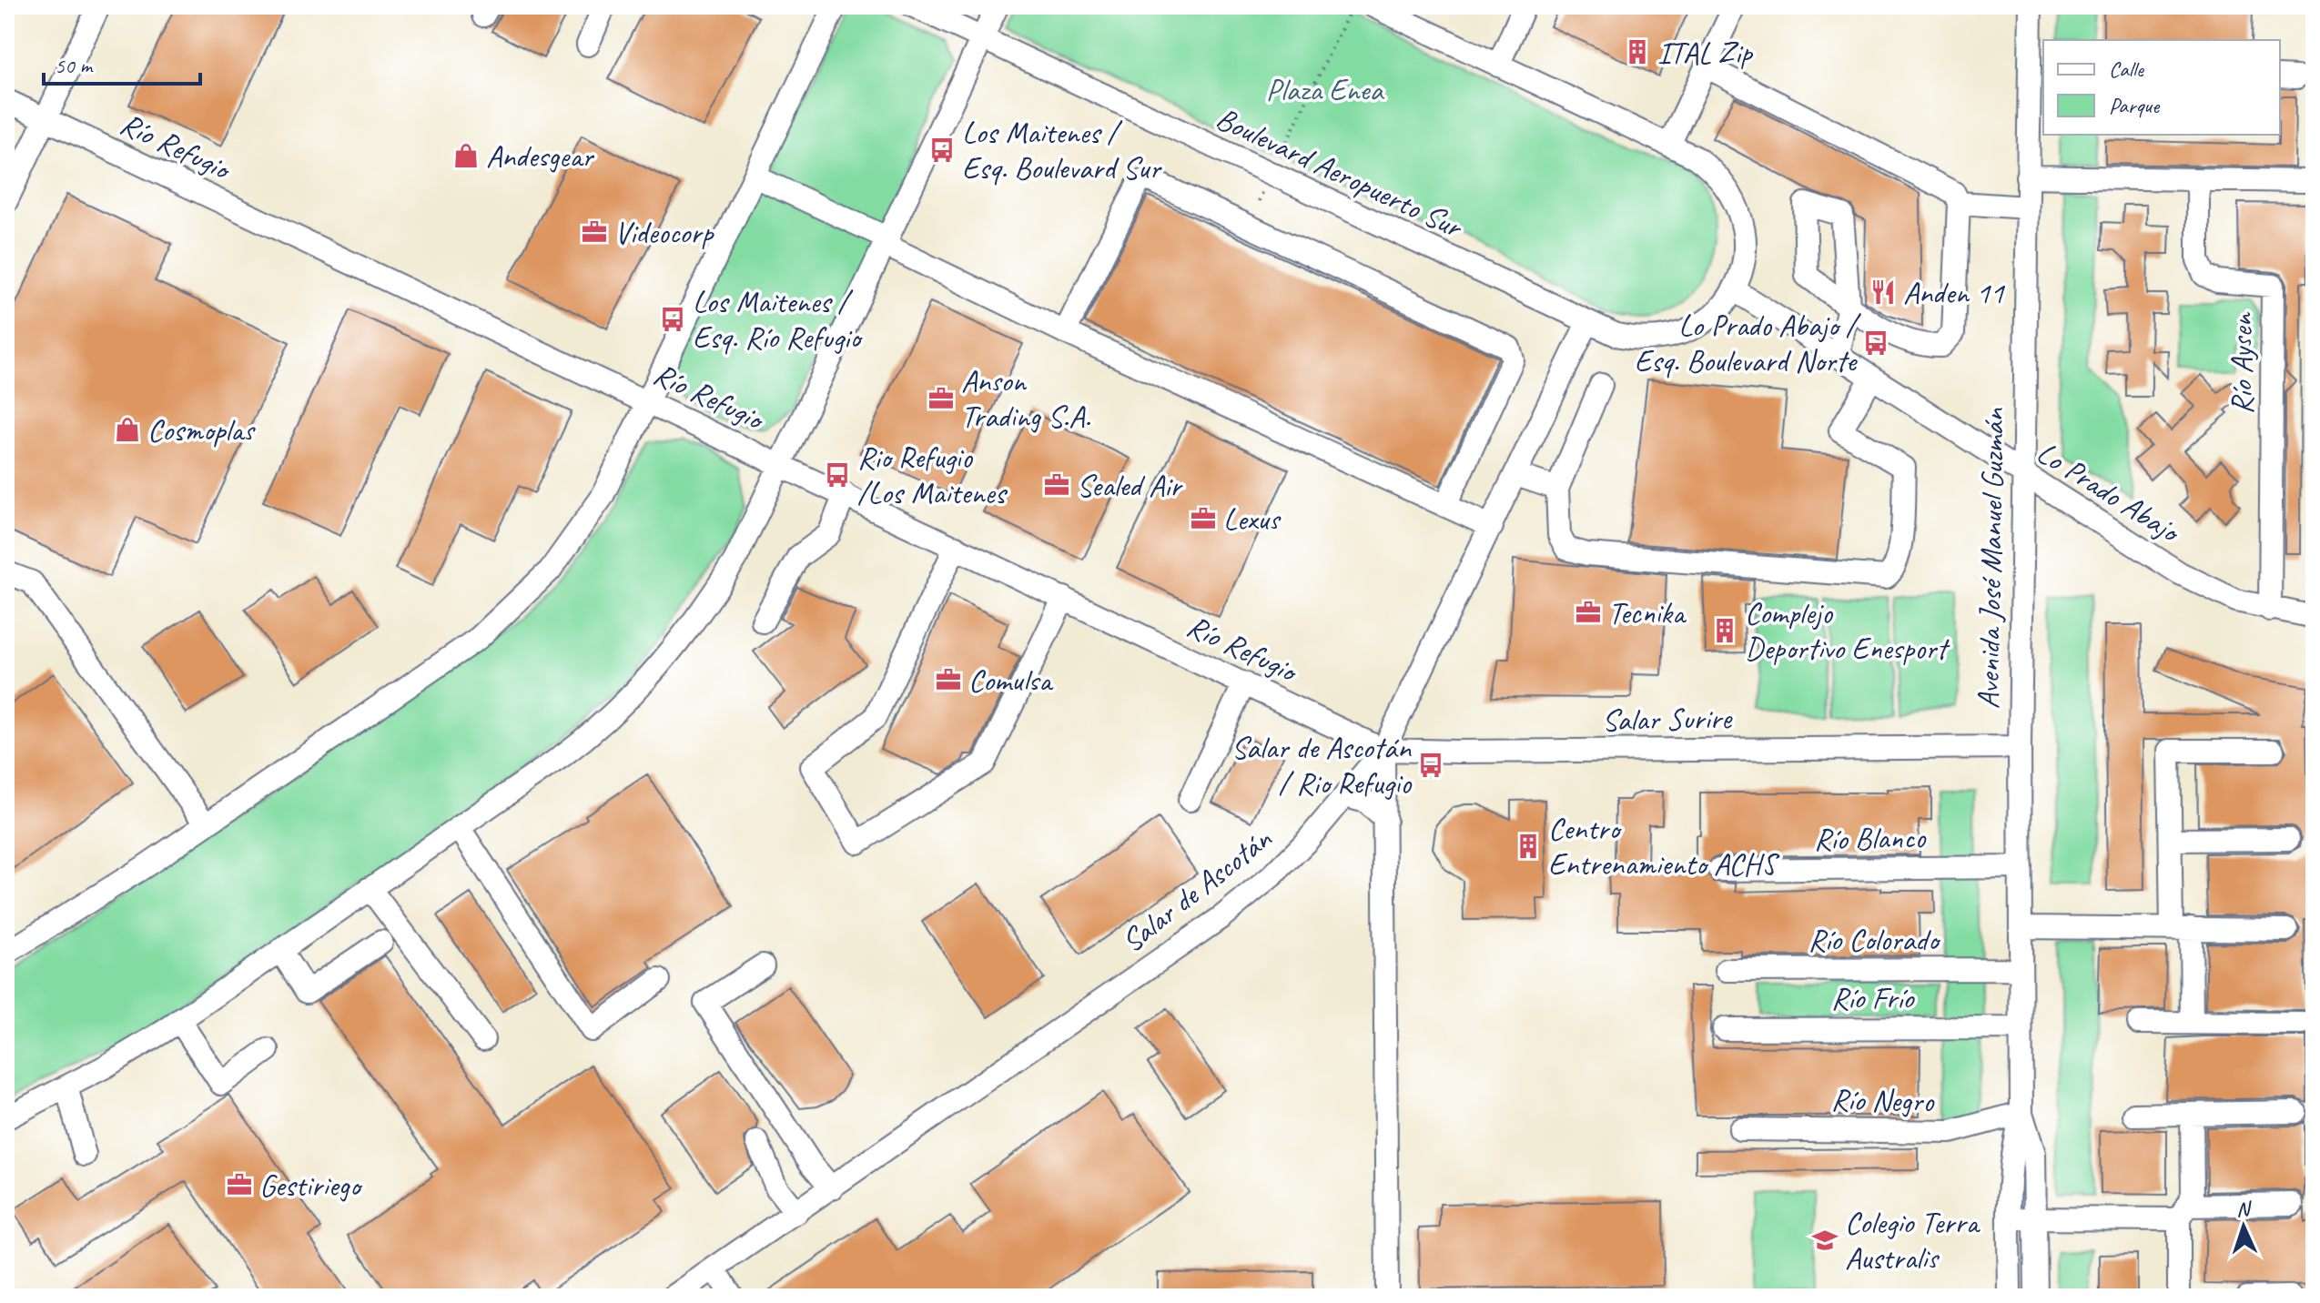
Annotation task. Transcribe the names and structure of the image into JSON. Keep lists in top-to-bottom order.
{
  "streets": {
    "street": [
      "Río Refugio",
      "Boulevard Aeropuerto Sur",
      "Río Aysen",
      "Lo Prado Abajo",
      "Avenida José Manuel Guzmán",
      "Salar Surire",
      "Río Blanco",
      "Salar de Ascotán",
      "Río Colorado",
      "Río Frío",
      "Río Negro"
    ]
  },
  "crossings": [
    ["Río Refugio", "Salar Surire"],
    ["Río Refugio", "Salar de Ascotán"],
    ["Boulevard Aeropuerto Sur", "Lo Prado Abajo"],
    ["Boulevard Aeropuerto Sur", "Salar de Ascotán"],
    ["Río Aysen", "Lo Prado Abajo"],
    ["Lo Prado Abajo", "Avenida José Manuel Guzmán"],
    ["Avenida José Manuel Guzmán", "Salar Surire"],
    ["Avenida José Manuel Guzmán", "Río Blanco"],
    ["Avenida José Manuel Guzmán", "Río Colorado"],
    ["Avenida José Manuel Guzmán", "Río Frío"],
    ["Avenida José Manuel Guzmán", "Río Negro"],
    ["Salar Surire", "Salar de Ascotán"]
  ],
  "parks": ["Plaza Enea"],
  "places": {
    "building": ["ITAL Zip", "Complejo Deportivo Enesport", "Centro Entrenamiento ACHS"],
    "bus stop": [
      "Los Maitenes / Esq. Boulevard Sur",
      "Los Maitenes / Esq. Río Refugio",
      "Lo Prado Abajo / Esq. Boulevard Norte",
      "Rio Refugio /Los Maitenes",
      "Salar de Ascotán / Rio Refugio"
    ],
    "shop": ["Andesgear", "Cosmoplas"],
    "office": [
      "Videocorp",
      "Anson Trading S.A.",
      "Sealed Air",
      "Lexus",
      "Tecnika",
      "Comulsa",
      "Gestiriego"
    ],
    "restaurant": ["Anden 11"],
    "school or university": ["Colegio Terra Australis"]
  },
  "legend": ["Calle", "Parque"],
  "scale_bar": "50 m",
  "north": "top"
}
